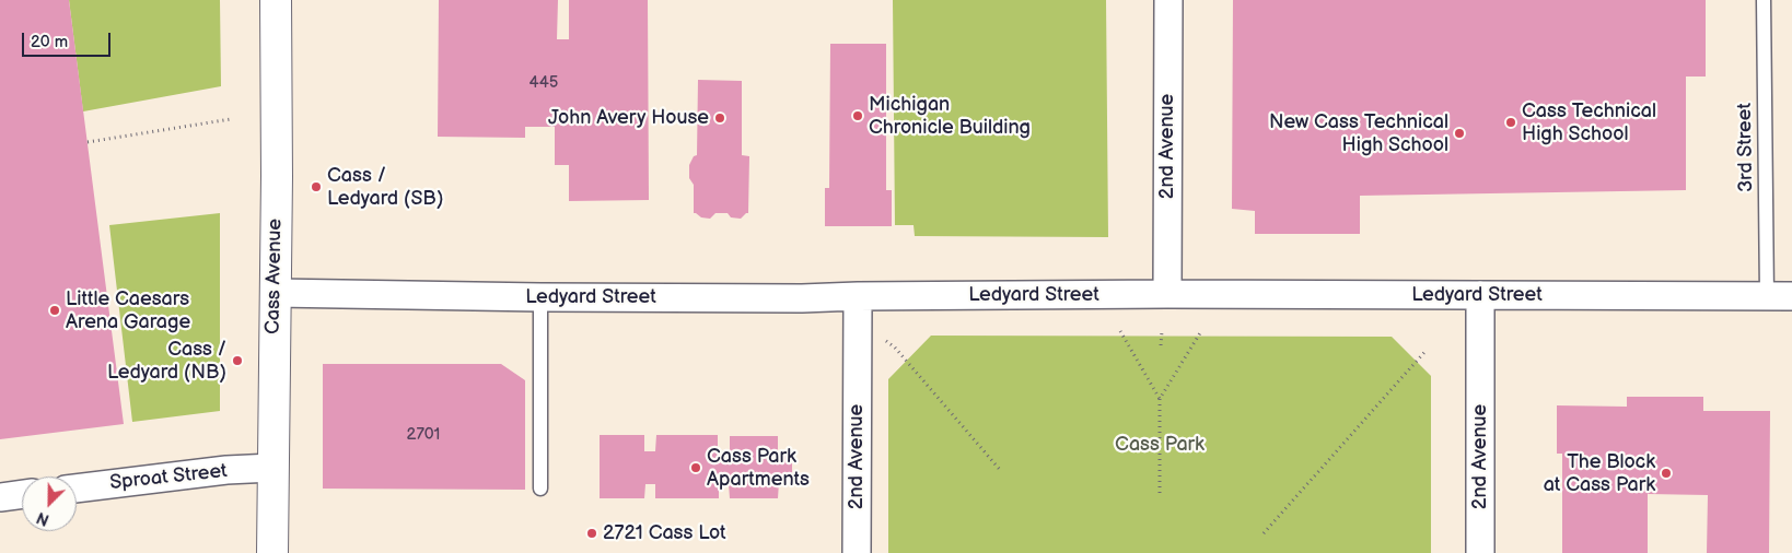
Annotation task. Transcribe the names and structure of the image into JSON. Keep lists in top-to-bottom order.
{
  "streets": {
    "street": [
      "2nd Avenue",
      "Cass Avenue",
      "Ledyard Street",
      "Sproat Street"
    ],
    "lane": ["3rd Street"]
  },
  "crossings": [
    ["2nd Avenue", "Ledyard Street"],
    ["3rd Street", "Ledyard Street"],
    ["Cass Avenue", "Ledyard Street"],
    ["Cass Avenue", "Sproat Street"]
  ],
  "parks": ["Cass Park"],
  "places": [
    "Michigan Chronicle Building",
    "John Avery House",
    "Cass Technical High School",
    "New Cass Technical High School",
    "Cass / Ledyard (SB)",
    "Little Caesars Arena Garage",
    "Cass / Ledyard (NB)",
    "Cass Park Apartments",
    "The Block at Cass Park",
    "2721 Cass Lot"
  ],
  "house_numbers": ["445", "2701"],
  "scale_bar": "20 m",
  "north": "bottom left"
}
